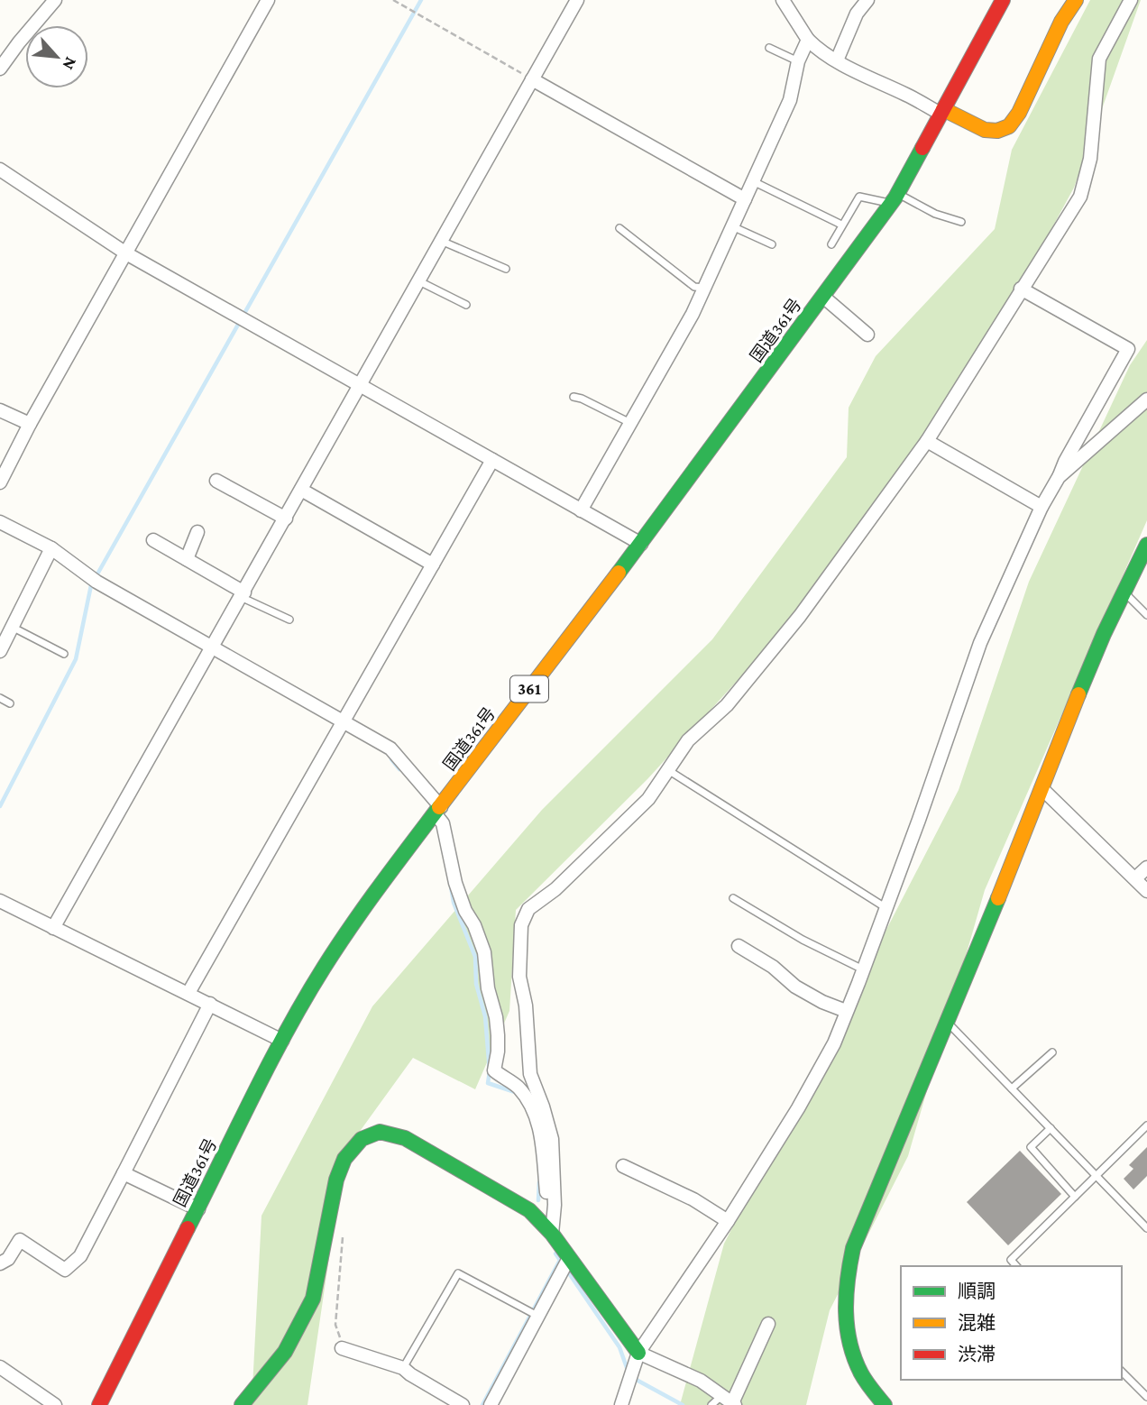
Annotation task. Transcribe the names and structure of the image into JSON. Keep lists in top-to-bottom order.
{
  "streets": {
    "main road": ["国道361号", "361"]
  },
  "legend": ["順調", "混雑", "渋滞"],
  "north": "bottom right"
}
